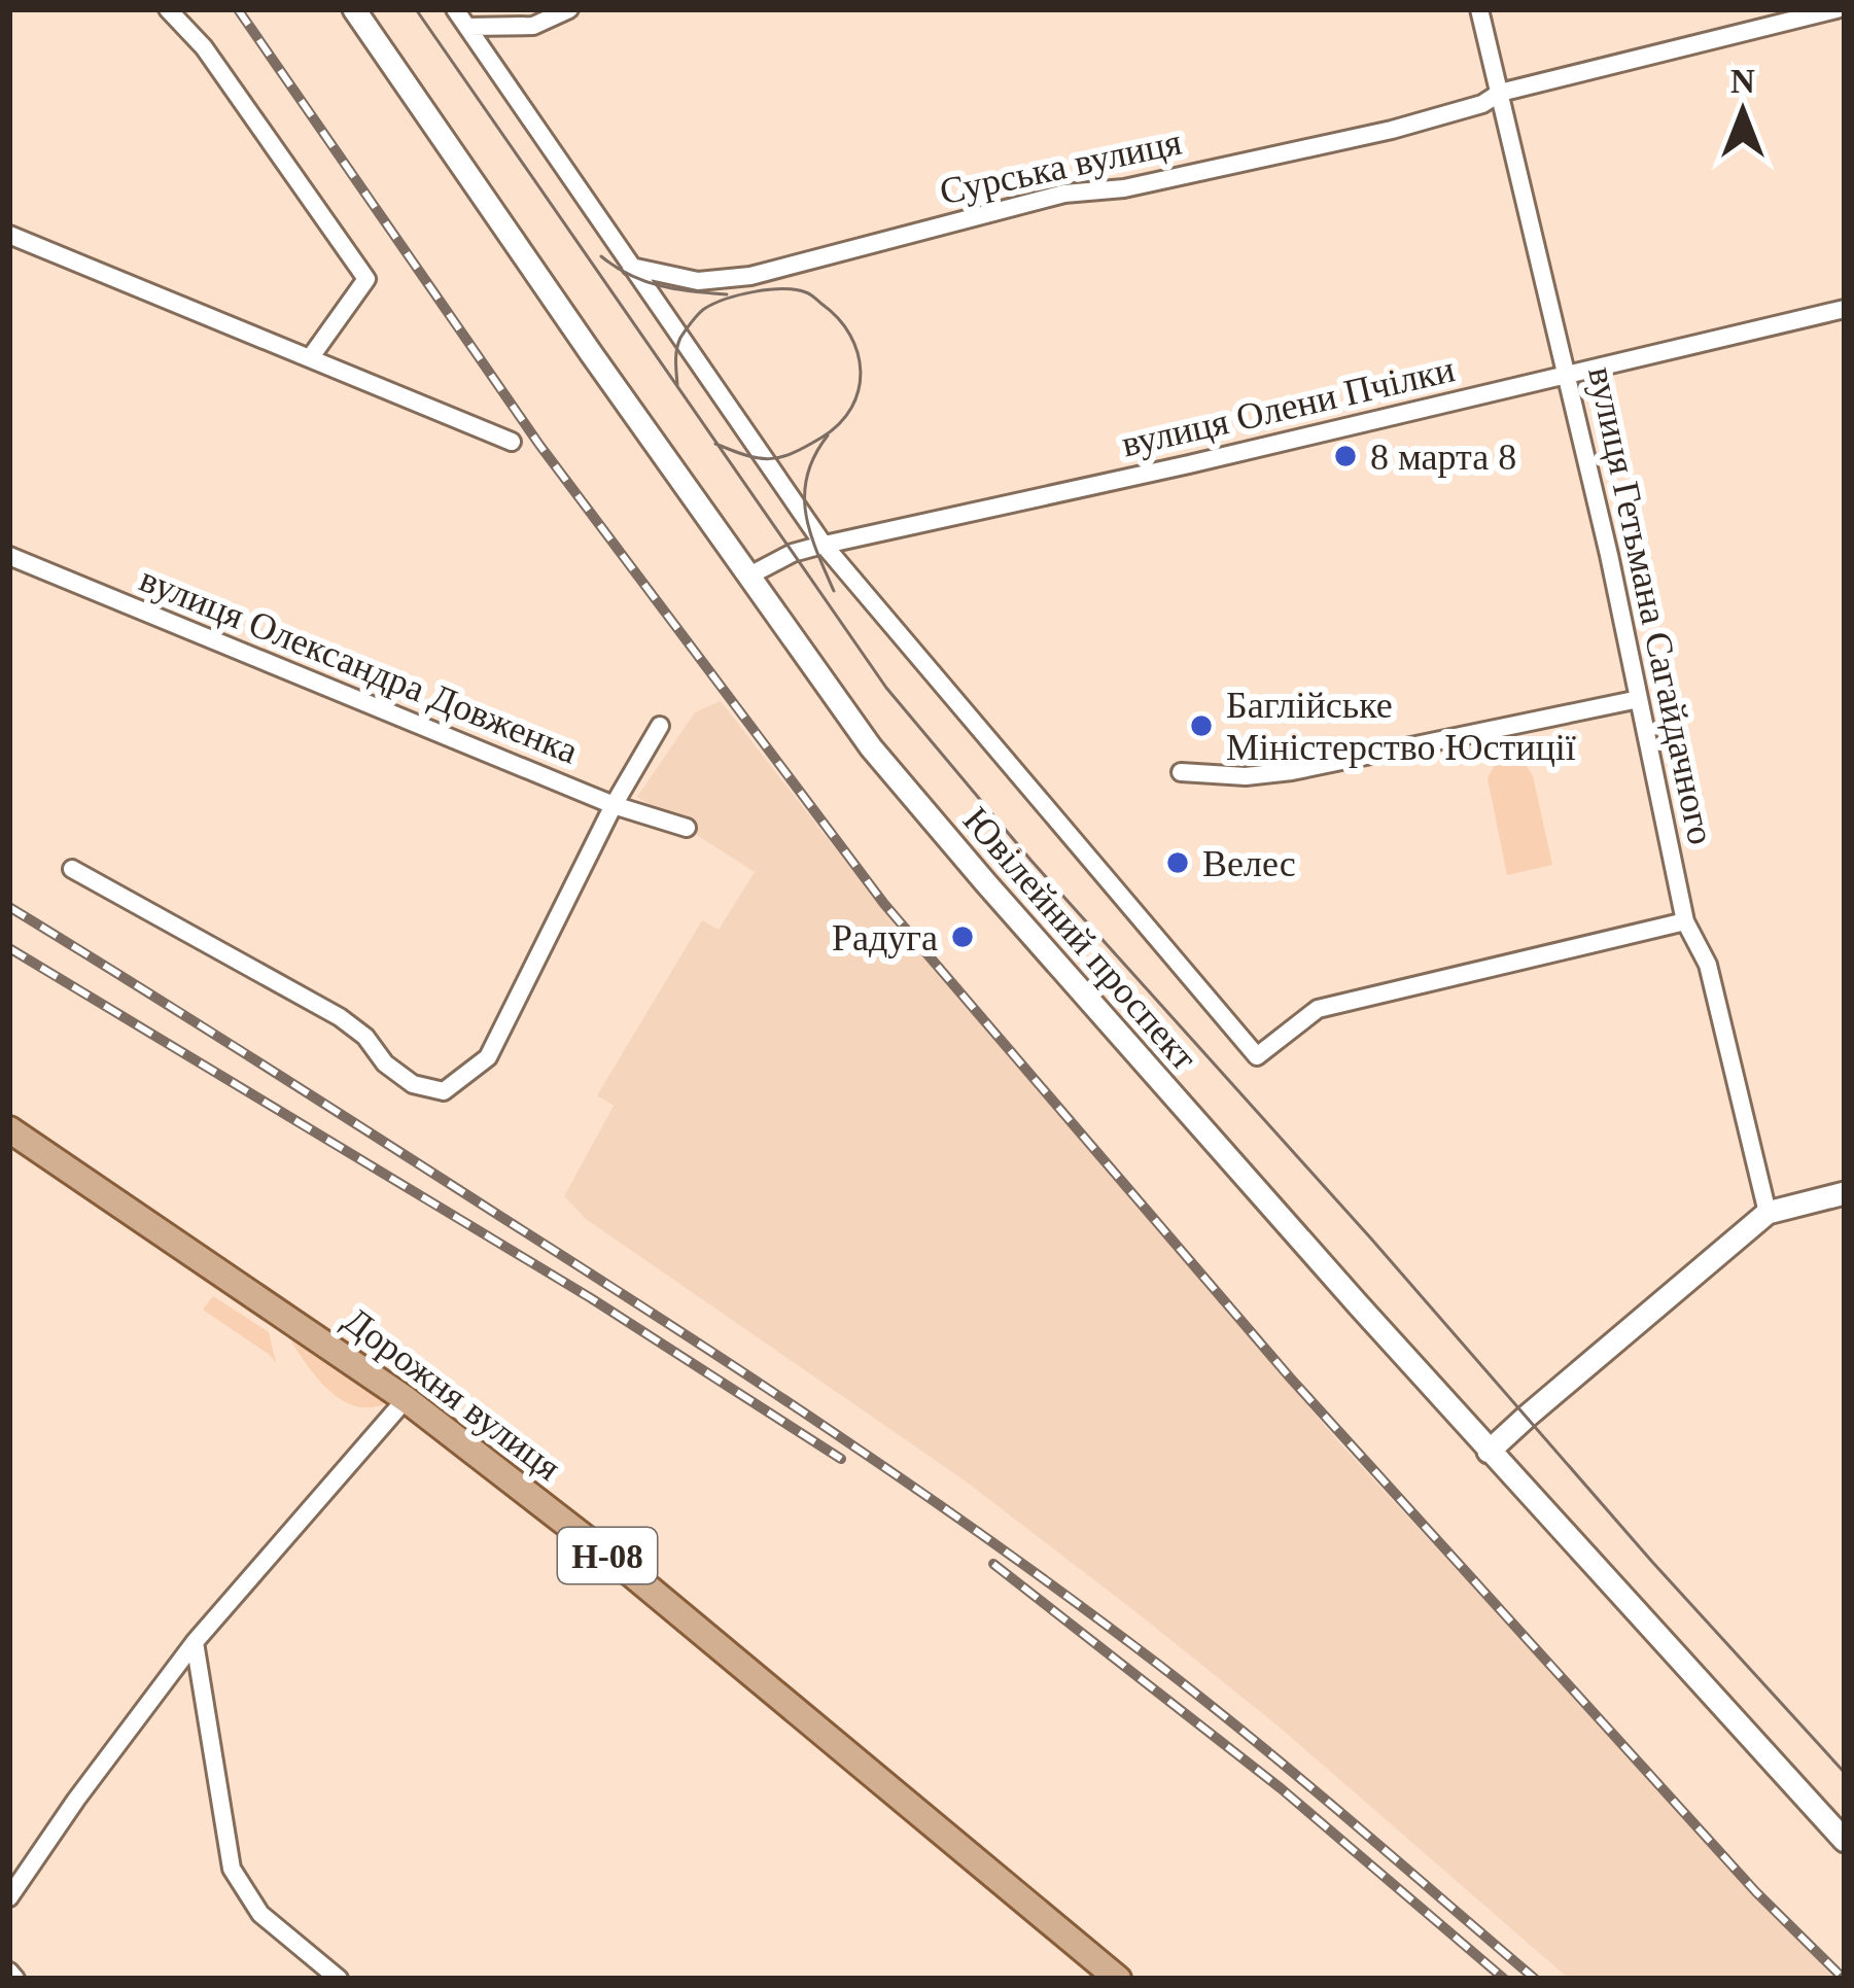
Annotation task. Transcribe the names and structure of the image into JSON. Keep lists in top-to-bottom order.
{
  "streets": {
    "main road": ["Ювілейний проспект", "Дорожня вулиця", "Н-08"],
    "street": [
      "Сурська вулиця",
      "вулиця Олени Пчілки",
      "вулиця Гетьмана Сагайдачного",
      "вулиця Олександра Довженка"
    ]
  },
  "crossings": [
    ["Сурська вулиця", "вулиця Гетьмана Сагайдачного"],
    ["вулиця Олени Пчілки", "вулиця Гетьмана Сагайдачного"],
    ["вулиця Олени Пчілки", "Ювілейний проспект"]
  ],
  "places": [
    "8 марта 8",
    "Баглійське Міністерство Юстиції",
    "Велес",
    "Радуга"
  ],
  "north": "top"
}
